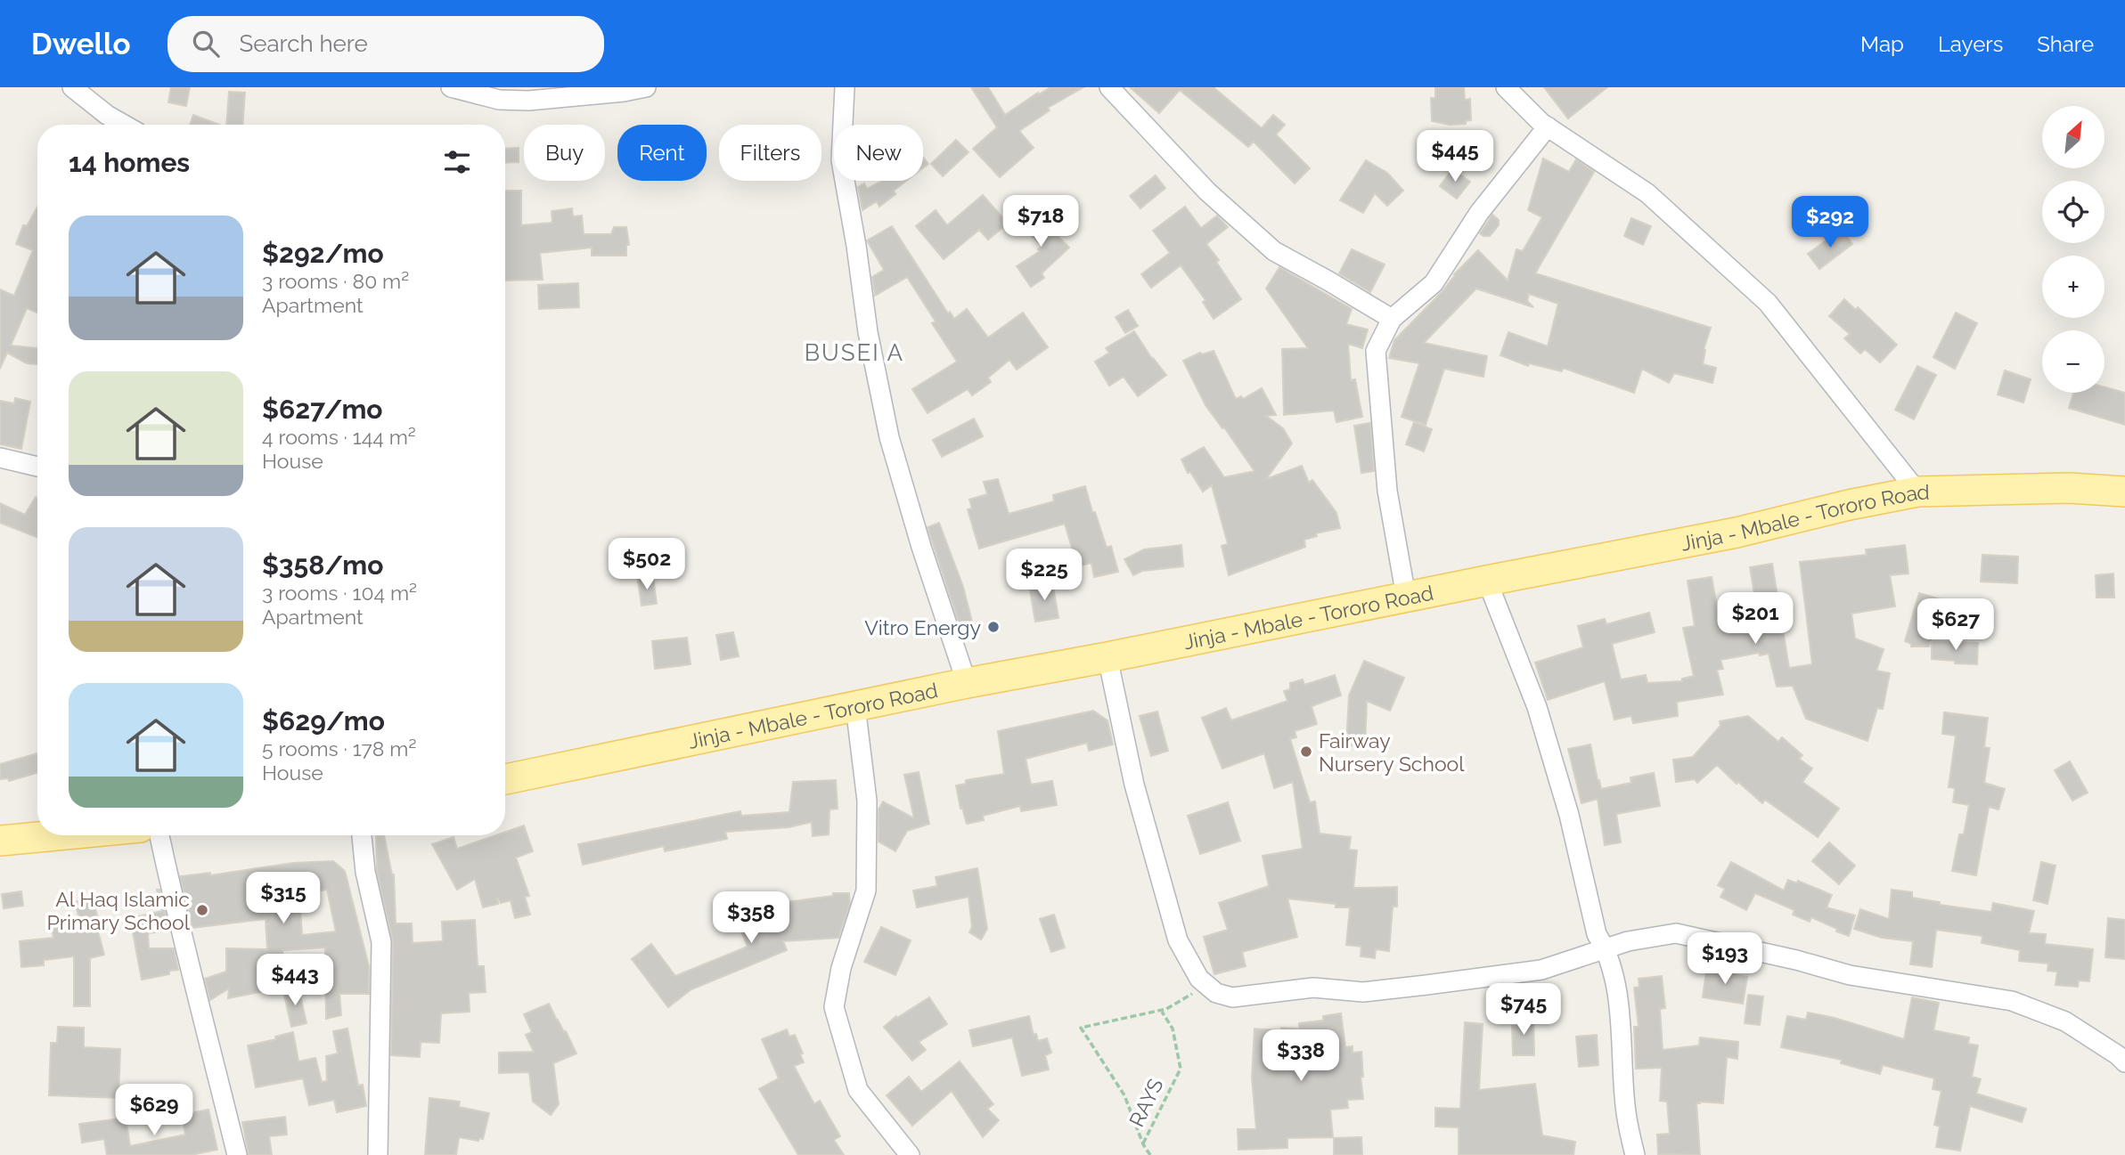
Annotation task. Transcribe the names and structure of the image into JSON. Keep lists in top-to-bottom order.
{
  "streets": {
    "main road": ["Jinja - Mbale - Tororo Road"],
    "path": ["RAYS"]
  },
  "districts": ["BUSEI A"],
  "places": ["Vitro Energy", "Fairway Nursery School", "Al Haq Islamic Primary School"],
  "north": "top right",
  "page": {
    "header": "Dwello",
    "search": "Search here",
    "nav": ["Map", "Layers", "Share"],
    "map_buttons": ["+", "−"],
    "chip": [
      "Buy",
      "Rent",
      "Filters",
      "New"
    ],
    "heading": "14 homes",
    "price": [
      "$445",
      "$718",
      "$292",
      "$502",
      "$225",
      "$201",
      "$627",
      "$315",
      "$358",
      "$193",
      "$443",
      "$745",
      "$338",
      "$629"
    ],
    "list": [
      {
        "name": "$292/mo",
        "note": "3 rooms · 80 m² · Apartment"
      },
      {
        "name": "$627/mo",
        "note": "4 rooms · 144 m² · House"
      },
      {
        "name": "$358/mo",
        "note": "3 rooms · 104 m² · Apartment"
      },
      {
        "name": "$629/mo",
        "note": "5 rooms · 178 m² · House"
      }
    ]
  }
}
